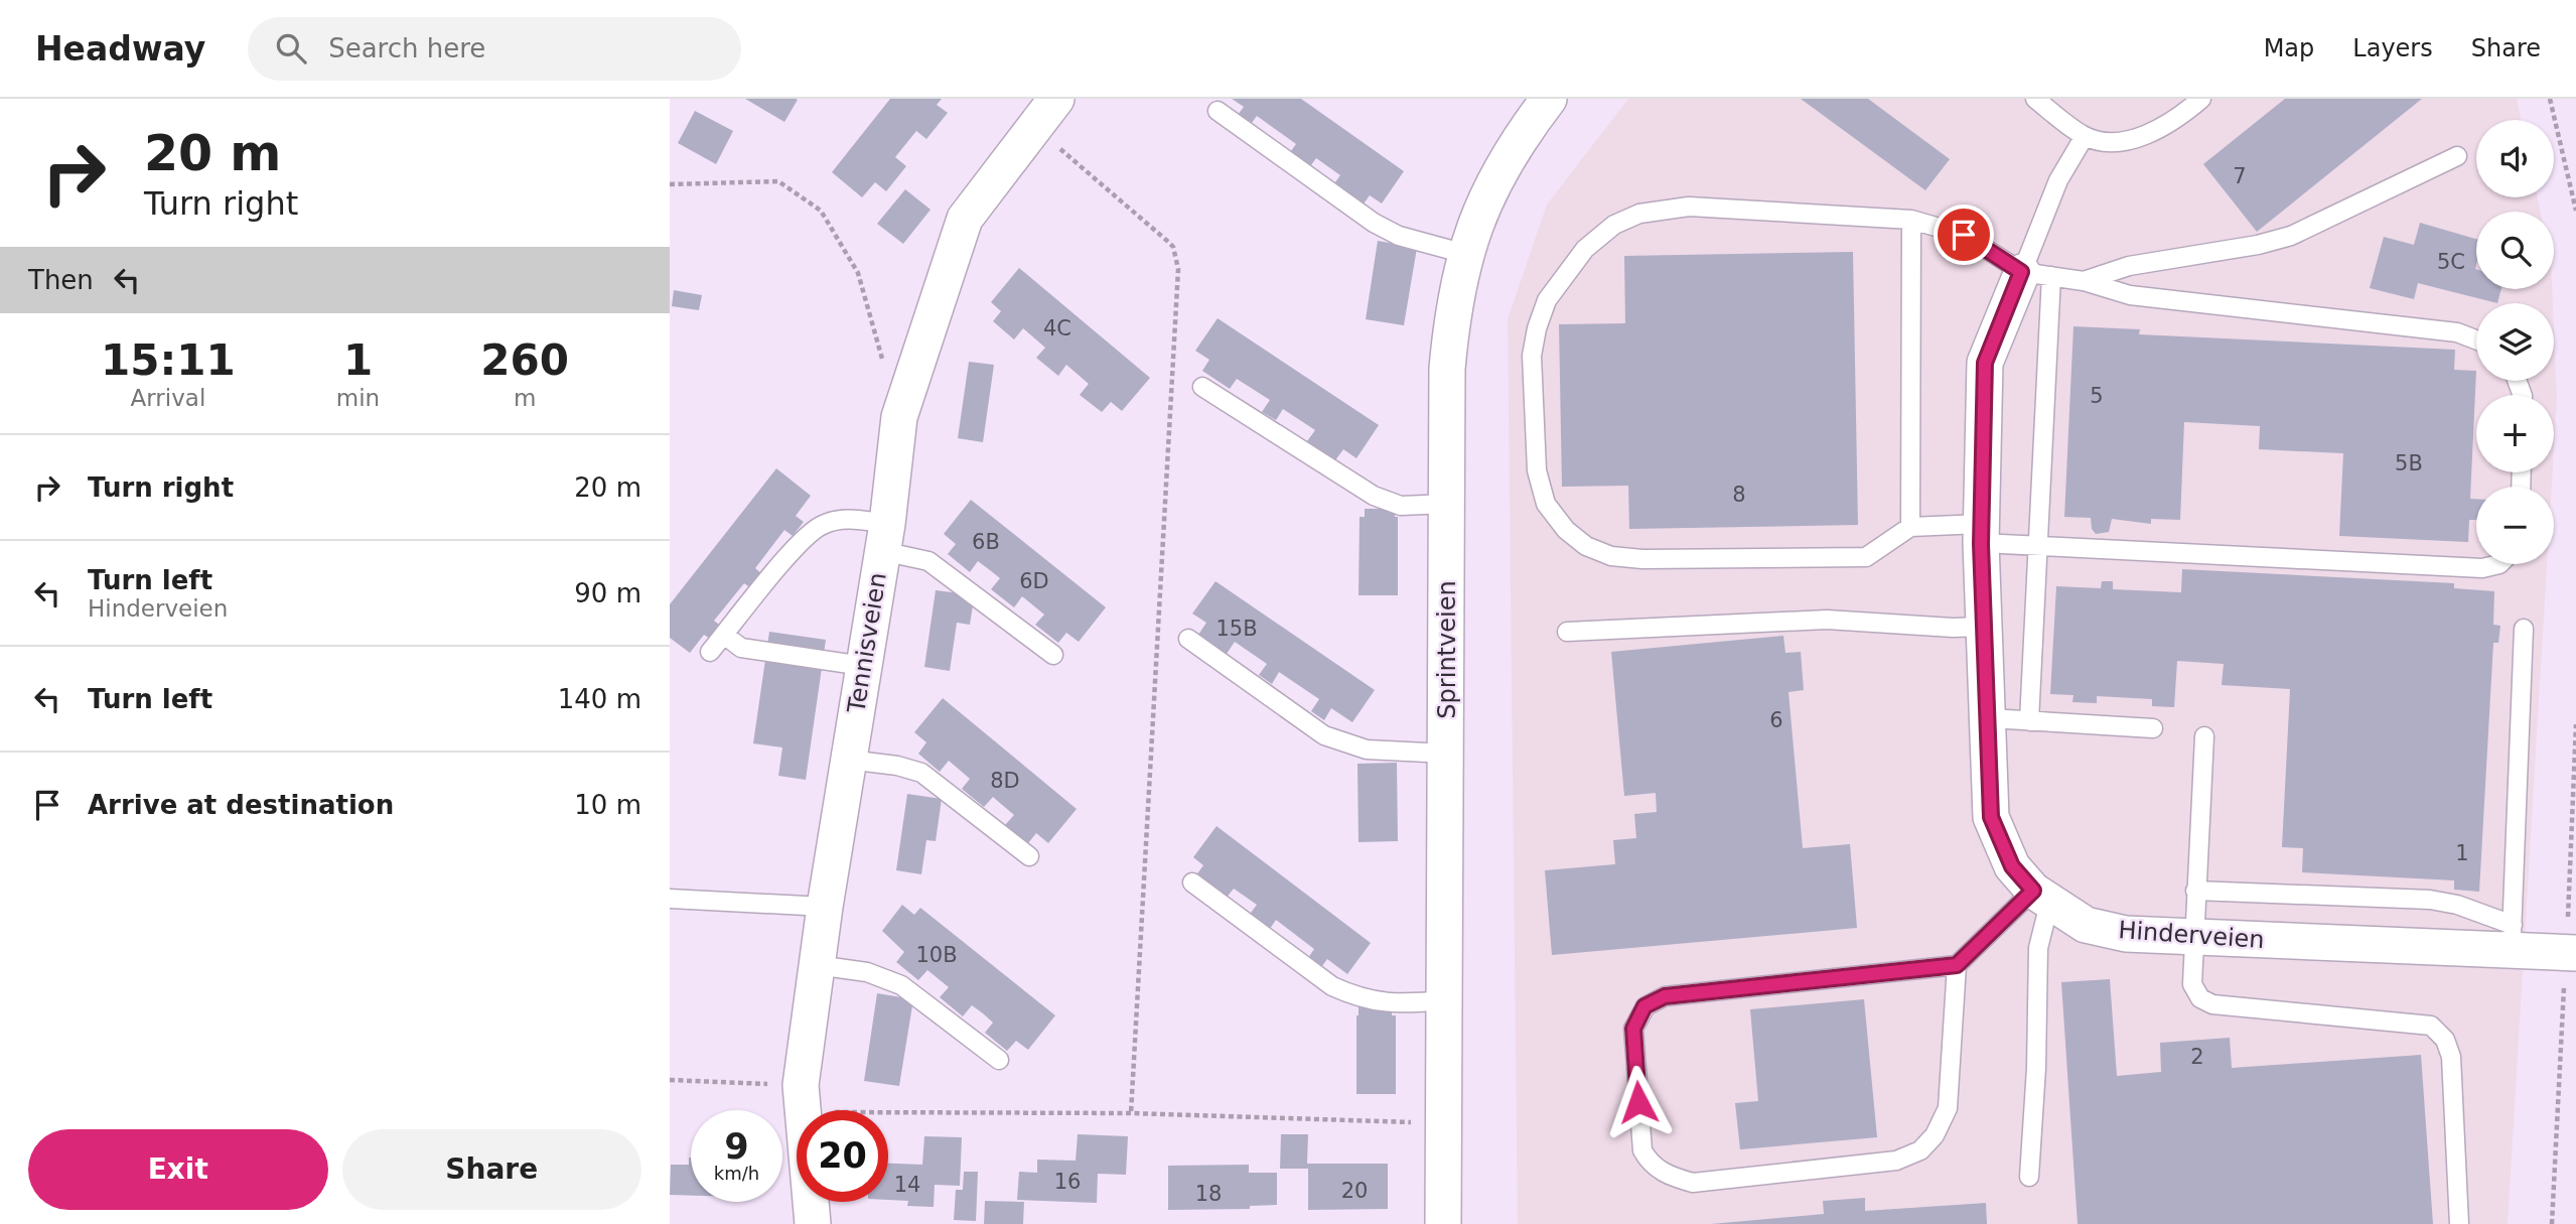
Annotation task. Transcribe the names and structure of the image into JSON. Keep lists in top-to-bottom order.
{
  "streets": {
    "street": ["Tennisveien", "Sprintveien", "Hinderveien"]
  },
  "house_numbers": [
    "7",
    "5C",
    "4C",
    "5",
    "5B",
    "8",
    "6B",
    "6D",
    "15B",
    "6",
    "8D",
    "1",
    "10B",
    "2",
    "16",
    "14",
    "20",
    "18"
  ],
  "page": {
    "header": "Headway",
    "search": "Search here",
    "nav": ["Map", "Layers", "Share"],
    "turn": ["20 m", "Turn right"],
    "map_buttons": ["+", "−"],
    "then": "Then",
    "eta": [
      "15:11",
      "Arrival",
      "1",
      "min",
      "260",
      "m"
    ],
    "list": [
      {
        "name": "Turn right",
        "value": "20 m"
      },
      {
        "name": "Turn left",
        "note": "Hinderveien",
        "value": "90 m"
      },
      {
        "name": "Turn left",
        "value": "140 m"
      },
      {
        "name": "Arrive at destination",
        "value": "10 m"
      }
    ],
    "speed": "9 km/h",
    "limit": "20",
    "buttons": ["Exit", "Share"]
  }
}
